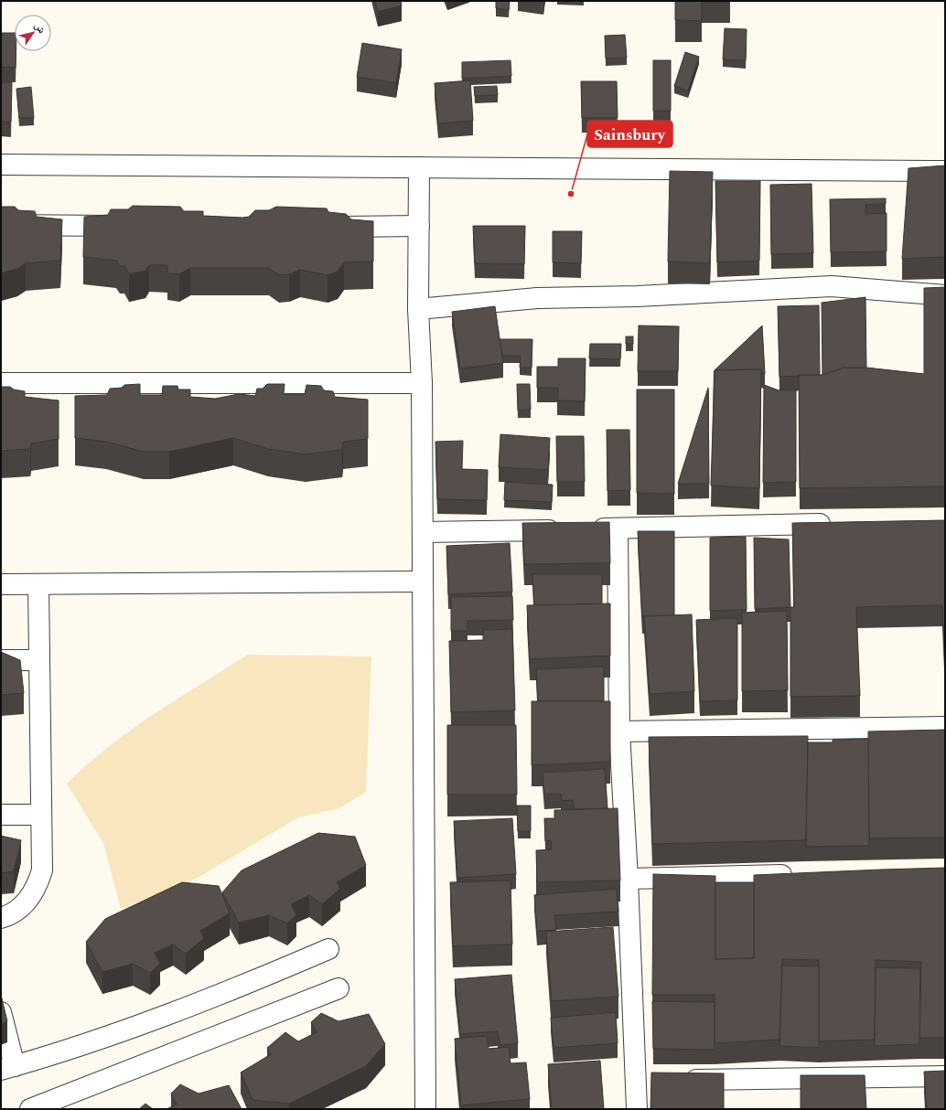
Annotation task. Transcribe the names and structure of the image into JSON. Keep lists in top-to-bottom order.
{
  "places": ["Sainsbury"],
  "north": "top right"
}
